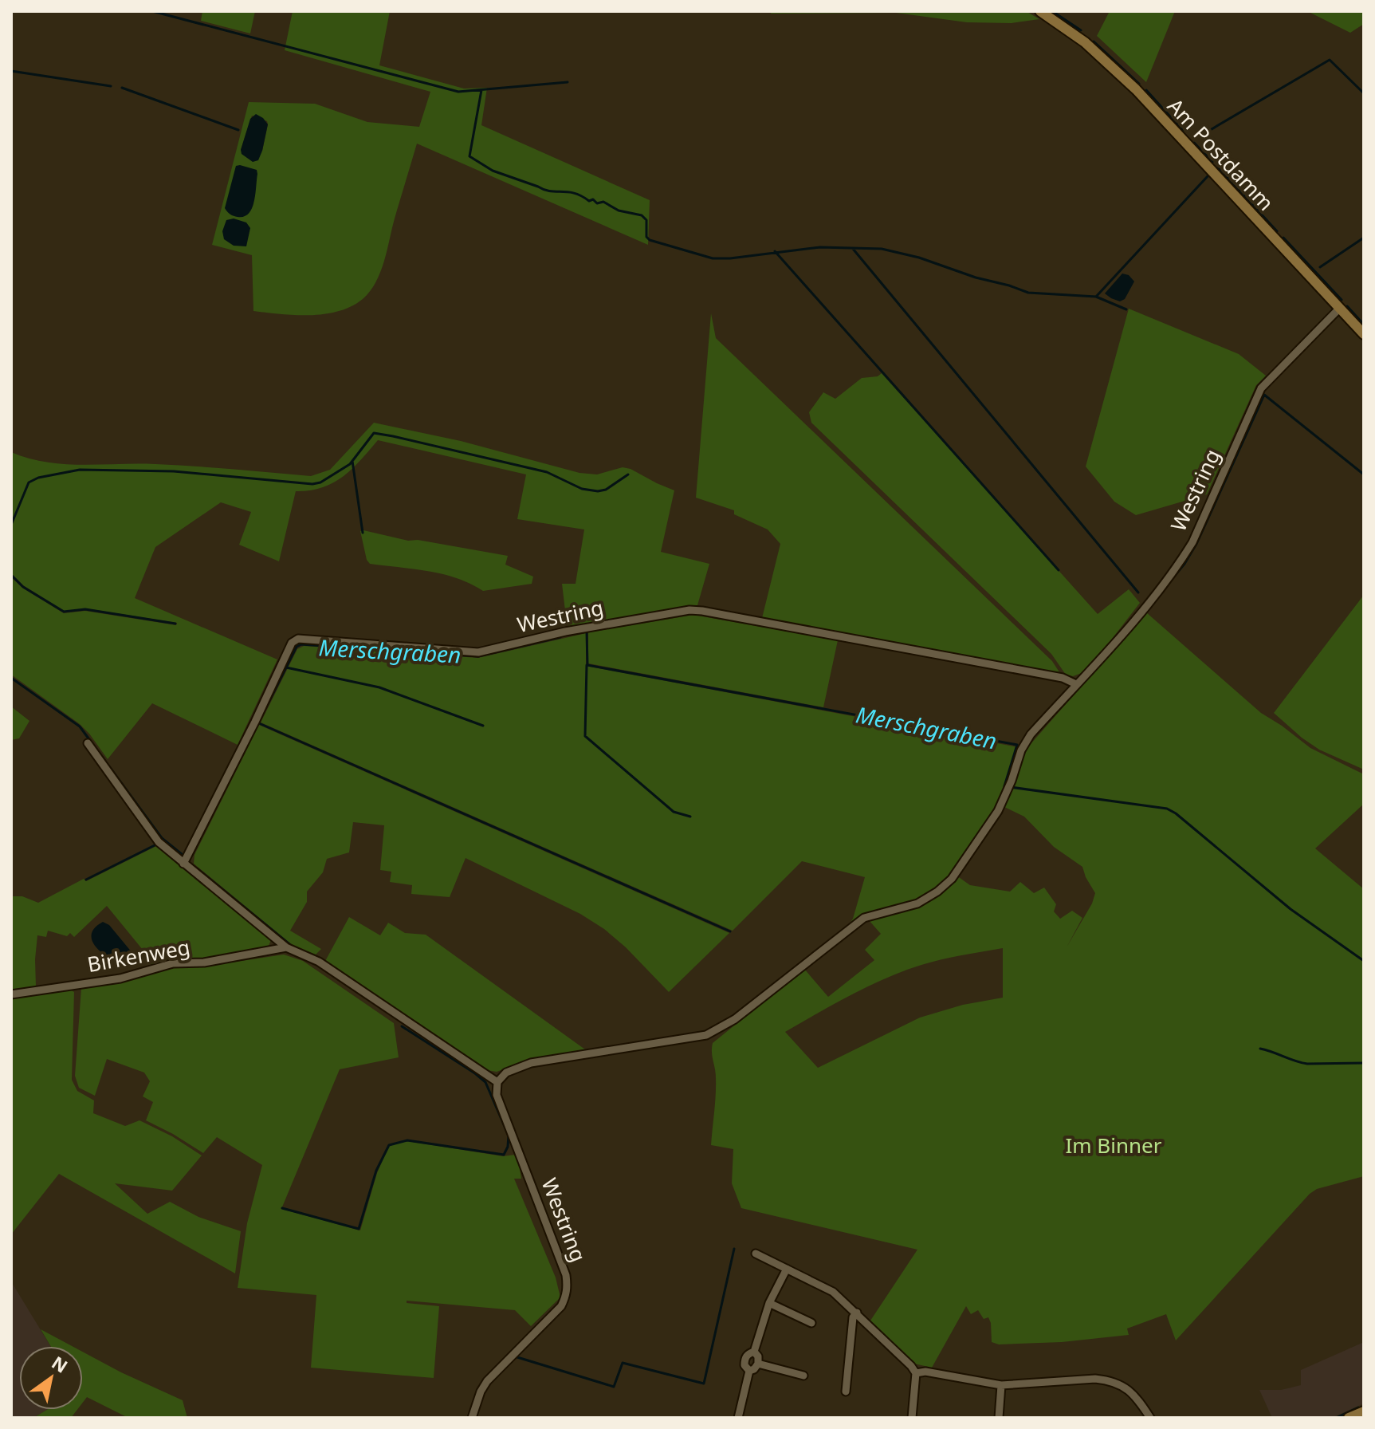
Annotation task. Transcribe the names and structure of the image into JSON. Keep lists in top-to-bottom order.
{
  "streets": {
    "street": ["Am Postdamm", "Westring", "Birkenweg"]
  },
  "crossings": [
    ["Am Postdamm", "Westring"]
  ],
  "water": ["Merschgraben"],
  "parks": ["Im Binner"],
  "north": "top right"
}
